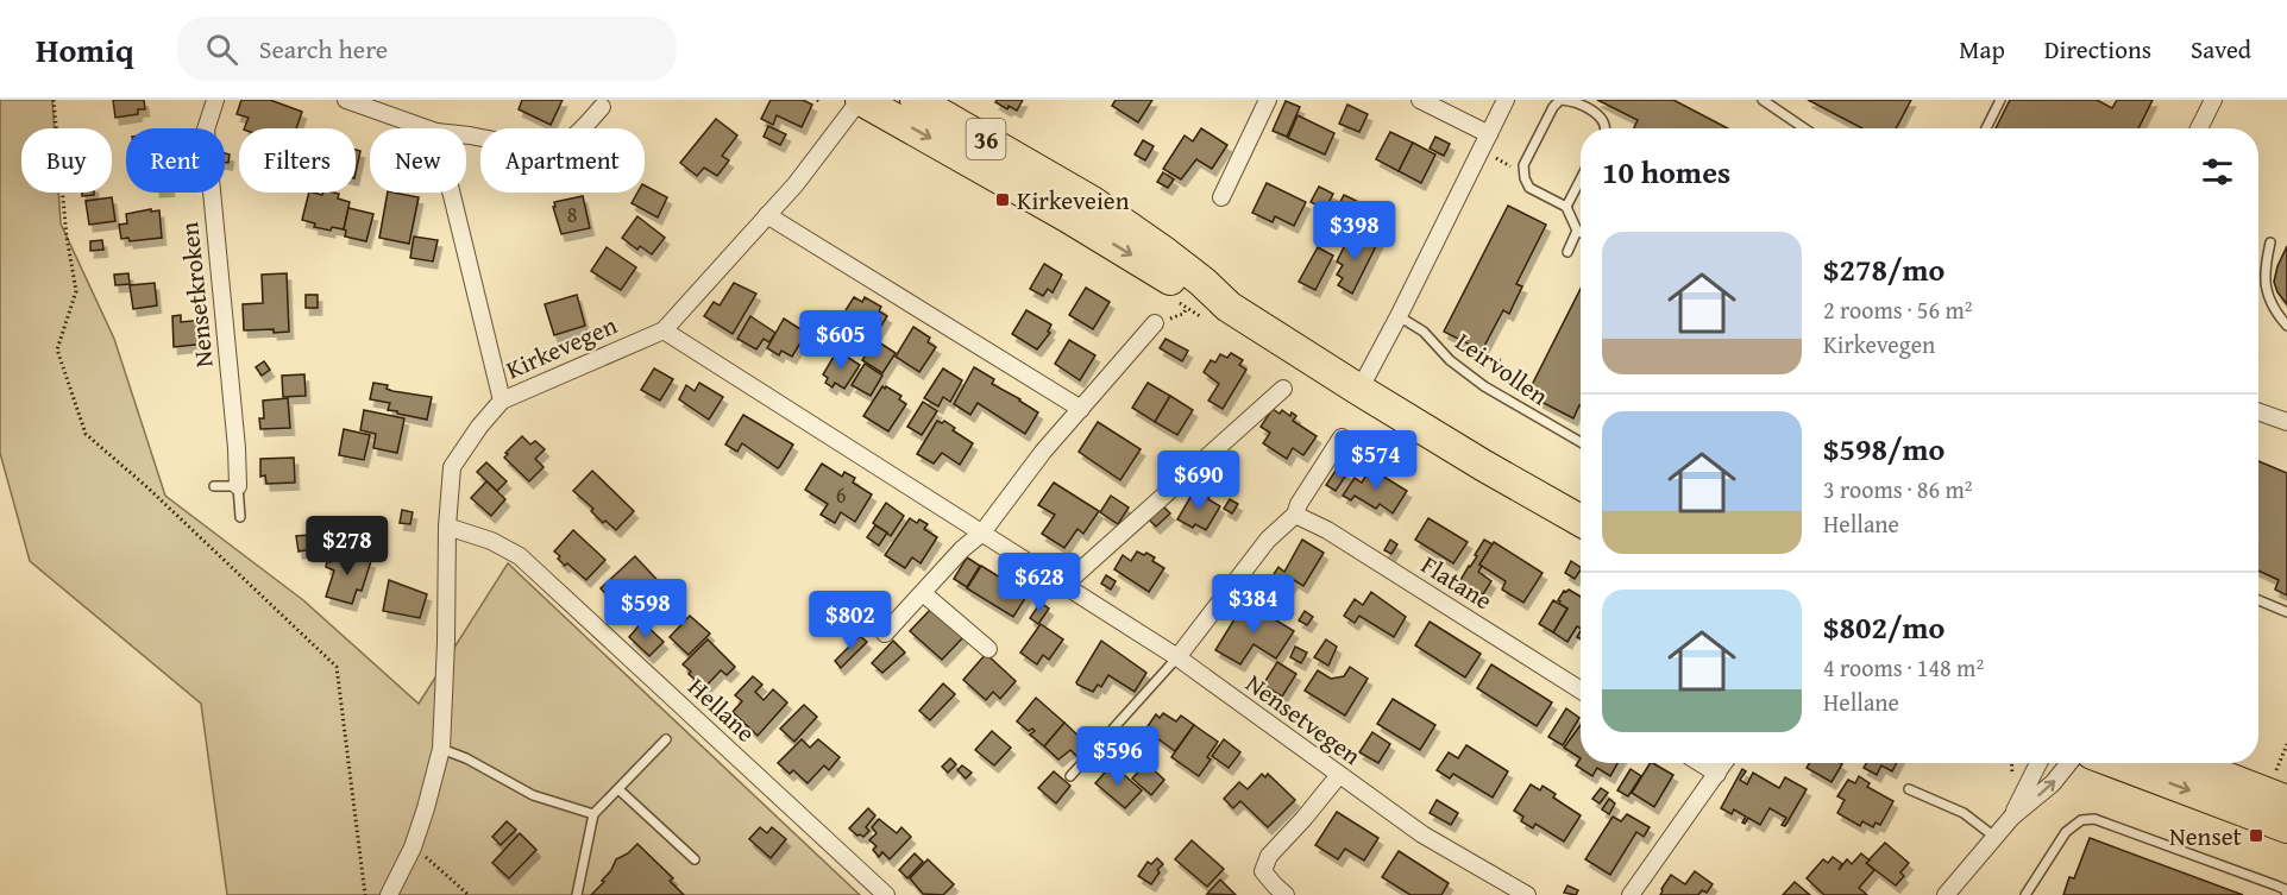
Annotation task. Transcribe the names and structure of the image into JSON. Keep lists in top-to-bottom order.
{
  "streets": {
    "highway": ["36"],
    "street": [
      "Nensetkroken",
      "Kirkevegen",
      "Flatane",
      "Hellane",
      "Nensetvegen"
    ],
    "lane": ["Leirvollen"]
  },
  "crossings": [
    ["36", "Kirkevegen"],
    ["Kirkevegen", "Hellane"],
    ["Kirkevegen", "Nensetvegen"]
  ],
  "places": {
    "transit": ["Kirkeveien", "Nenset"]
  },
  "house_numbers": ["8", "6"],
  "page": {
    "header": "Homiq",
    "search": "Search here",
    "nav": ["Map", "Directions", "Saved"],
    "chip": [
      "Buy",
      "Rent",
      "Filters",
      "New",
      "Apartment"
    ],
    "heading": "10 homes",
    "price": [
      "$398",
      "$605",
      "$574",
      "$690",
      "$278",
      "$628",
      "$384",
      "$598",
      "$802",
      "$596"
    ],
    "list": [
      {
        "name": "$278/mo",
        "note": "2 rooms · 56 m² · Kirkevegen"
      },
      {
        "name": "$598/mo",
        "note": "3 rooms · 86 m² · Hellane"
      },
      {
        "name": "$802/mo",
        "note": "4 rooms · 148 m² · Hellane"
      }
    ]
  }
}
